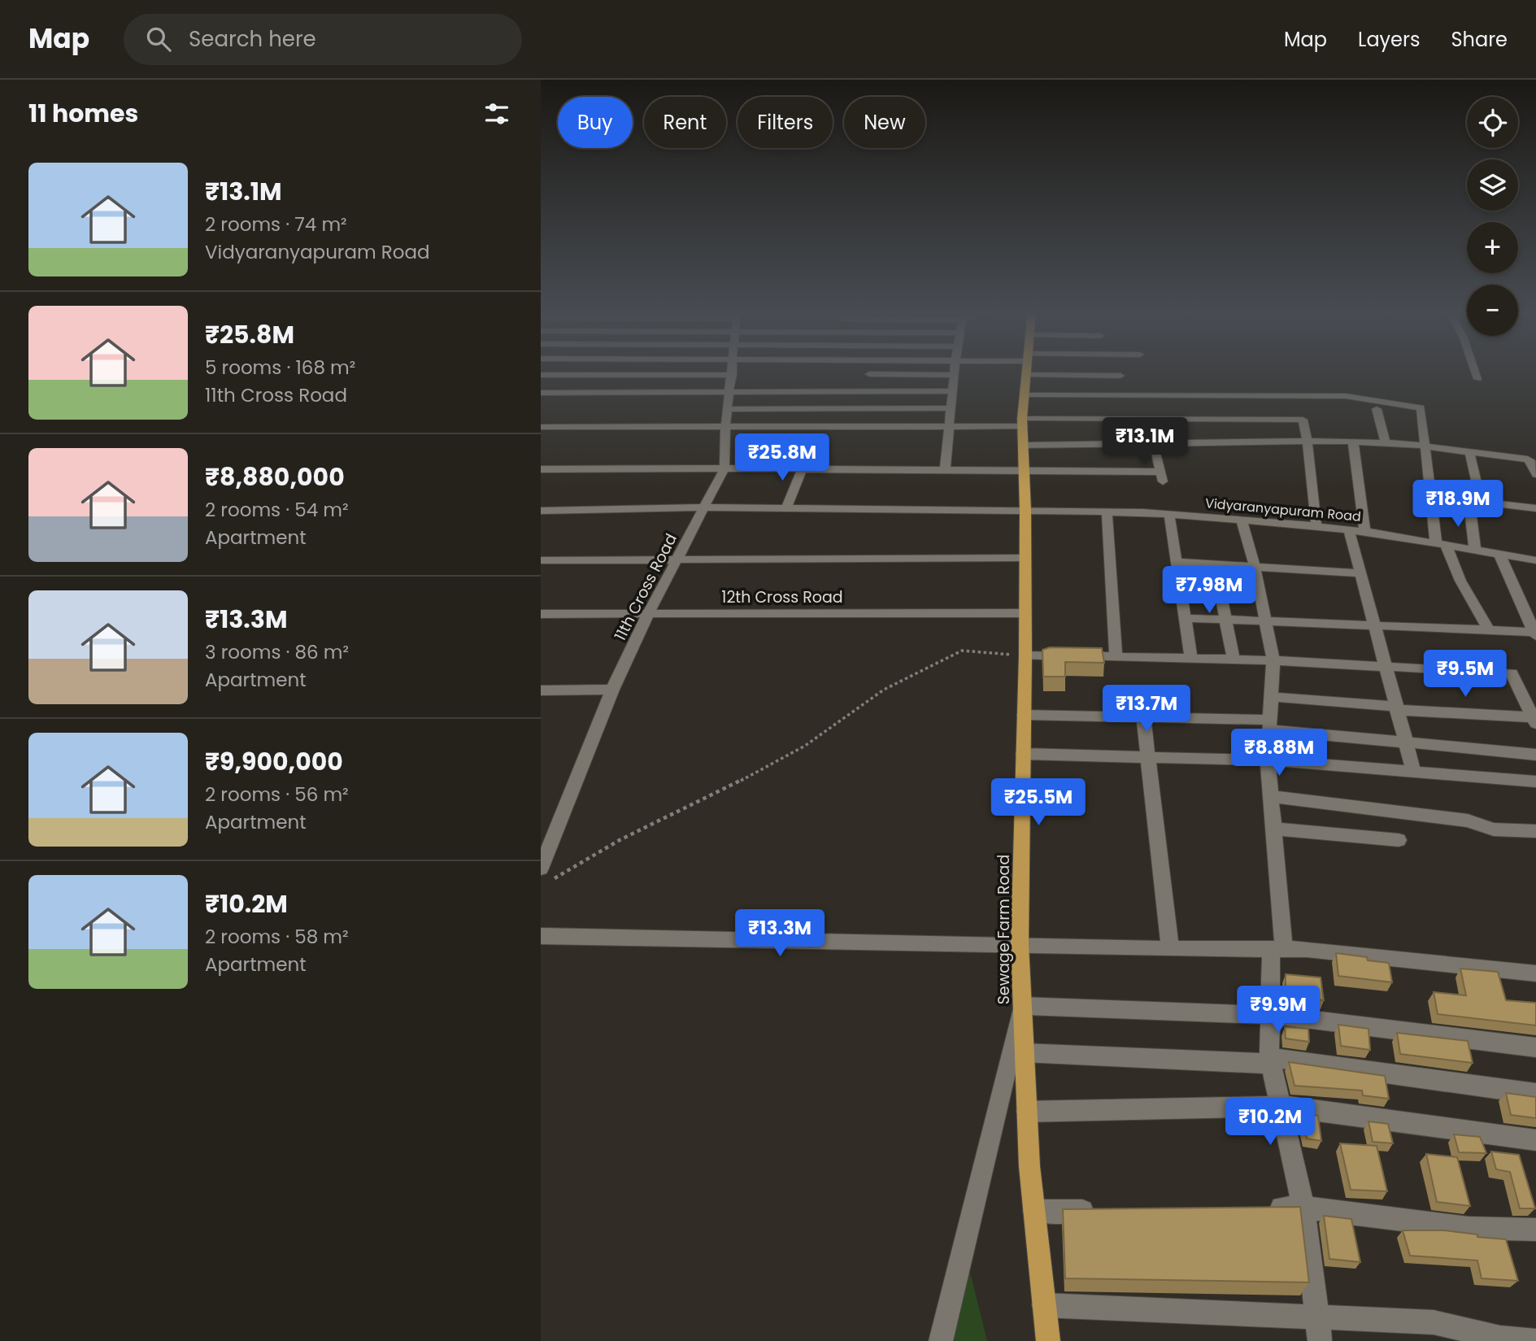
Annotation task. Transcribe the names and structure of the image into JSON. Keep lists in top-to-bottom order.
{
  "streets": {
    "main road": ["Sewage Farm Road"],
    "street": ["Vidyaranyapuram Road", "11th Cross Road", "12th Cross Road"]
  },
  "crossings": [
    ["Vidyaranyapuram Road", "11th Cross Road"],
    ["Vidyaranyapuram Road", "Sewage Farm Road"],
    ["11th Cross Road", "12th Cross Road"],
    ["12th Cross Road", "Sewage Farm Road"]
  ],
  "page": {
    "header": "Map",
    "search": "Search here",
    "nav": ["Map", "Layers", "Share"],
    "heading": "11 homes",
    "map_buttons": ["+", "−"],
    "chip": [
      "Buy",
      "Rent",
      "Filters",
      "New"
    ],
    "list": [
      {
        "name": "₹13.1M",
        "note": "2 rooms · 74 m² · Vidyaranyapuram Road"
      },
      {
        "name": "₹25.8M",
        "note": "5 rooms · 168 m² · 11th Cross Road"
      },
      {
        "name": "₹8,880,000",
        "note": "2 rooms · 54 m² · Apartment"
      },
      {
        "name": "₹13.3M",
        "note": "3 rooms · 86 m² · Apartment"
      },
      {
        "name": "₹9,900,000",
        "note": "2 rooms · 56 m² · Apartment"
      },
      {
        "name": "₹10.2M",
        "note": "2 rooms · 58 m² · Apartment"
      }
    ],
    "price": [
      "₹13.1M",
      "₹25.8M",
      "₹18.9M",
      "₹7.98M",
      "₹9.5M",
      "₹13.7M",
      "₹8.88M",
      "₹25.5M",
      "₹13.3M",
      "₹9.9M",
      "₹10.2M"
    ]
  }
}
